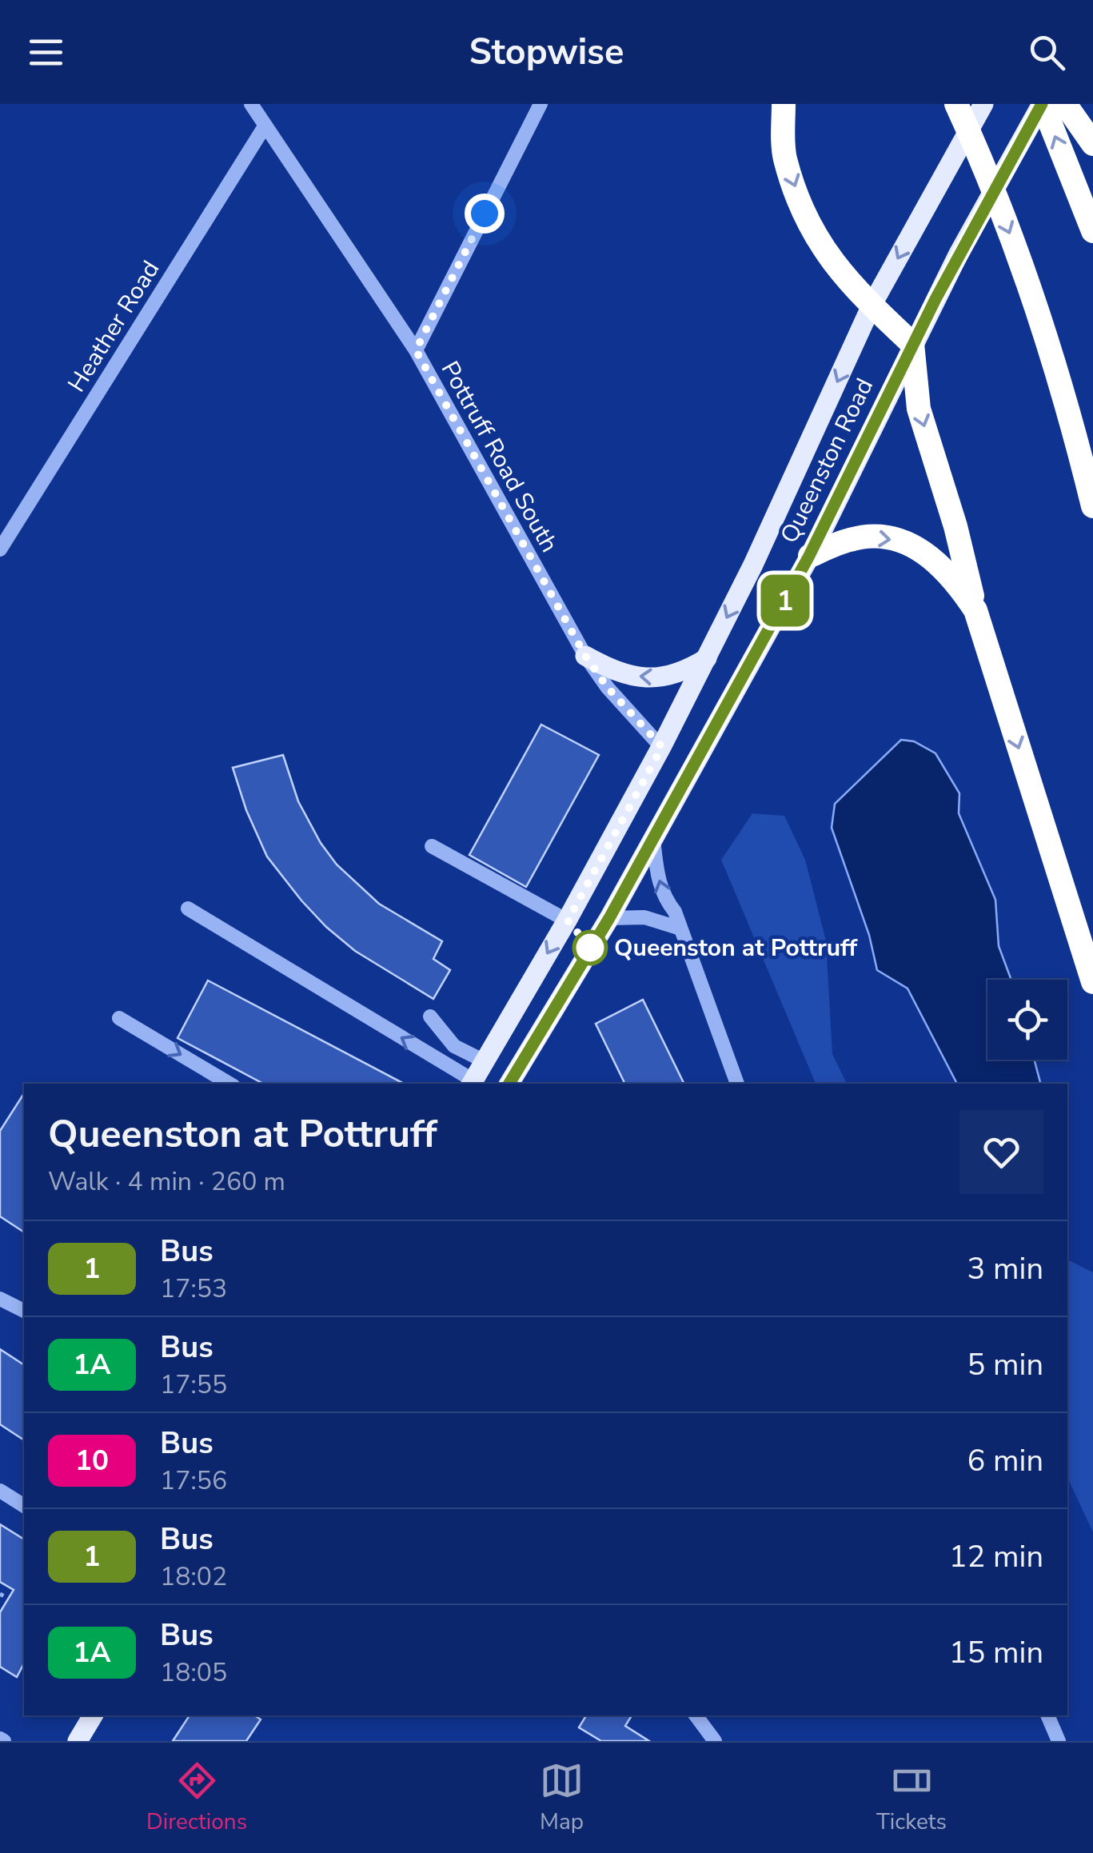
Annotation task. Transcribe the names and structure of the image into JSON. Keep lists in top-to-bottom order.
{
  "streets": {
    "main road": ["Queenston Road"],
    "street": ["Heather Road", "Pottruff Road South"]
  },
  "crossings": [
    ["Heather Road", "Pottruff Road South"],
    ["Pottruff Road South", "Queenston Road"]
  ],
  "places": ["Queenston at Pottruff"],
  "lines": ["bus line 1"],
  "page": {
    "header": "Stopwise",
    "on_map": "1",
    "heading": ["Queenston at Pottruff", "Walk · 4 min · 260 m"],
    "list": [
      {
        "mark": "1",
        "name": "Bus",
        "note": "17:53",
        "value": "3 min"
      },
      {
        "mark": "1A",
        "name": "Bus",
        "note": "17:55",
        "value": "5 min"
      },
      {
        "mark": "10",
        "name": "Bus",
        "note": "17:56",
        "value": "6 min"
      },
      {
        "mark": "1",
        "name": "Bus",
        "note": "18:02",
        "value": "12 min"
      },
      {
        "mark": "1A",
        "name": "Bus",
        "note": "18:05",
        "value": "15 min"
      }
    ],
    "tabs": ["Directions", "Map", "Tickets"]
  }
}
